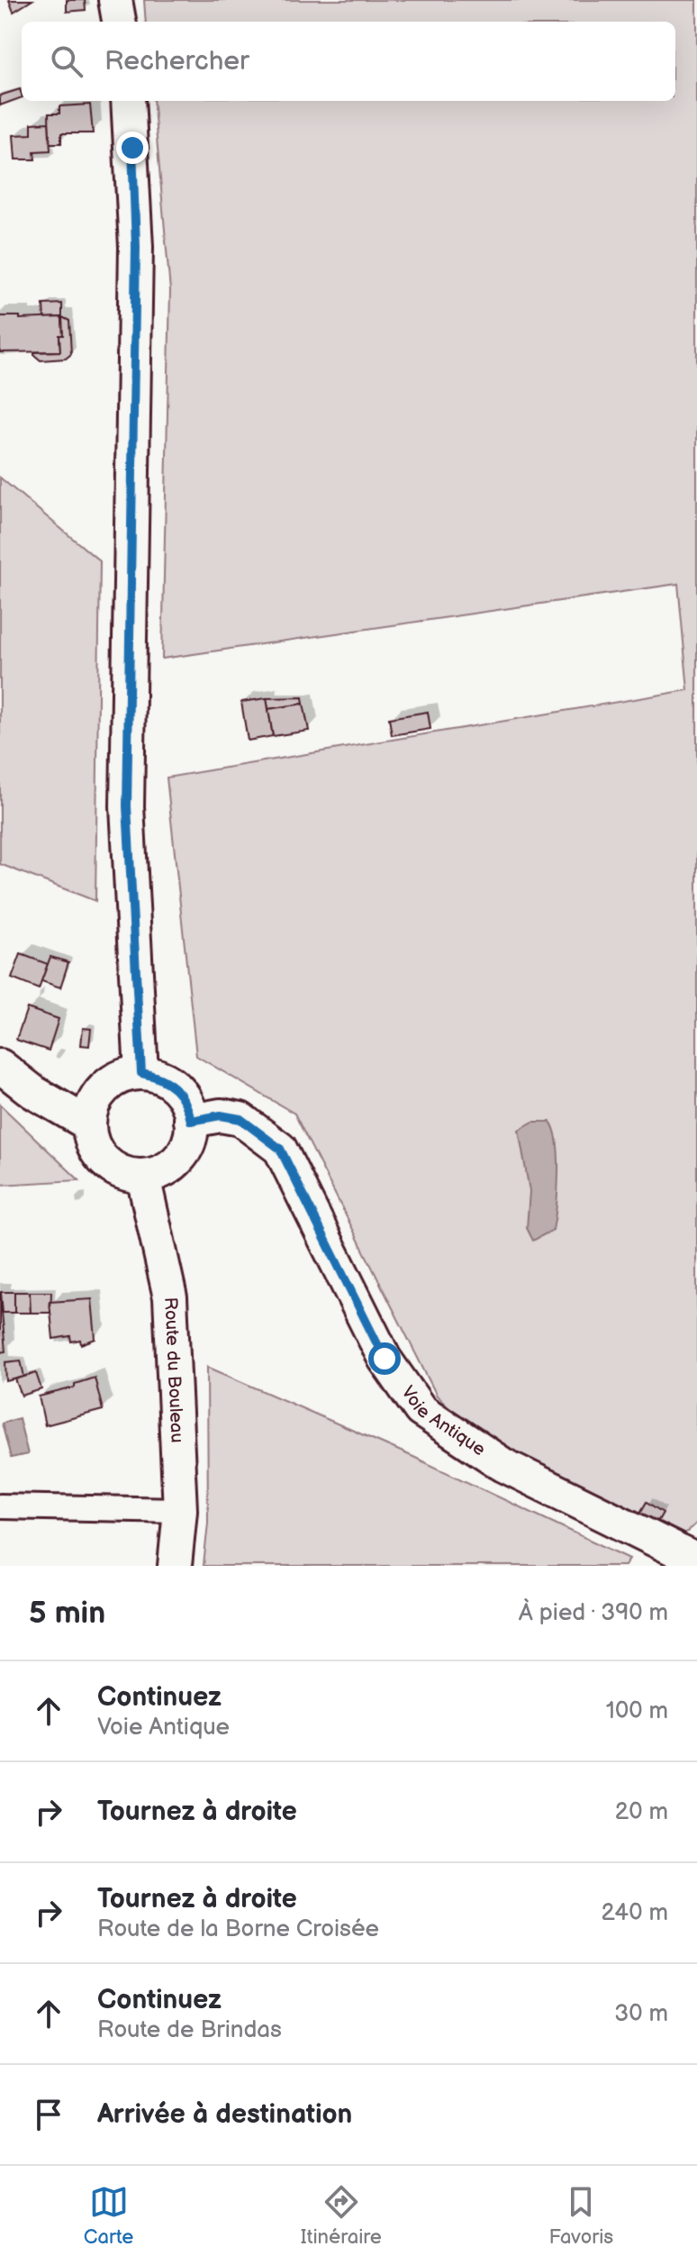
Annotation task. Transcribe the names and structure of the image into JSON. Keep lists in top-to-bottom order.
{
  "streets": {
    "main road": ["Route du Bouleau", "Voie Antique"]
  },
  "crossings": [
    ["Route du Bouleau", "Voie Antique"]
  ],
  "page": {
    "search": "Rechercher",
    "heading": ["5 min", "À pied · 390 m"],
    "list": [
      ["Continuez", "Voie Antique", "100 m"],
      ["Tournez à droite", "20 m"],
      ["Tournez à droite", "Route de la Borne Croisée", "240 m"],
      ["Continuez", "Route de Brindas", "30 m"],
      "Arrivée à destination"
    ],
    "nav": ["Carte", "Itinéraire", "Favoris"]
  }
}
